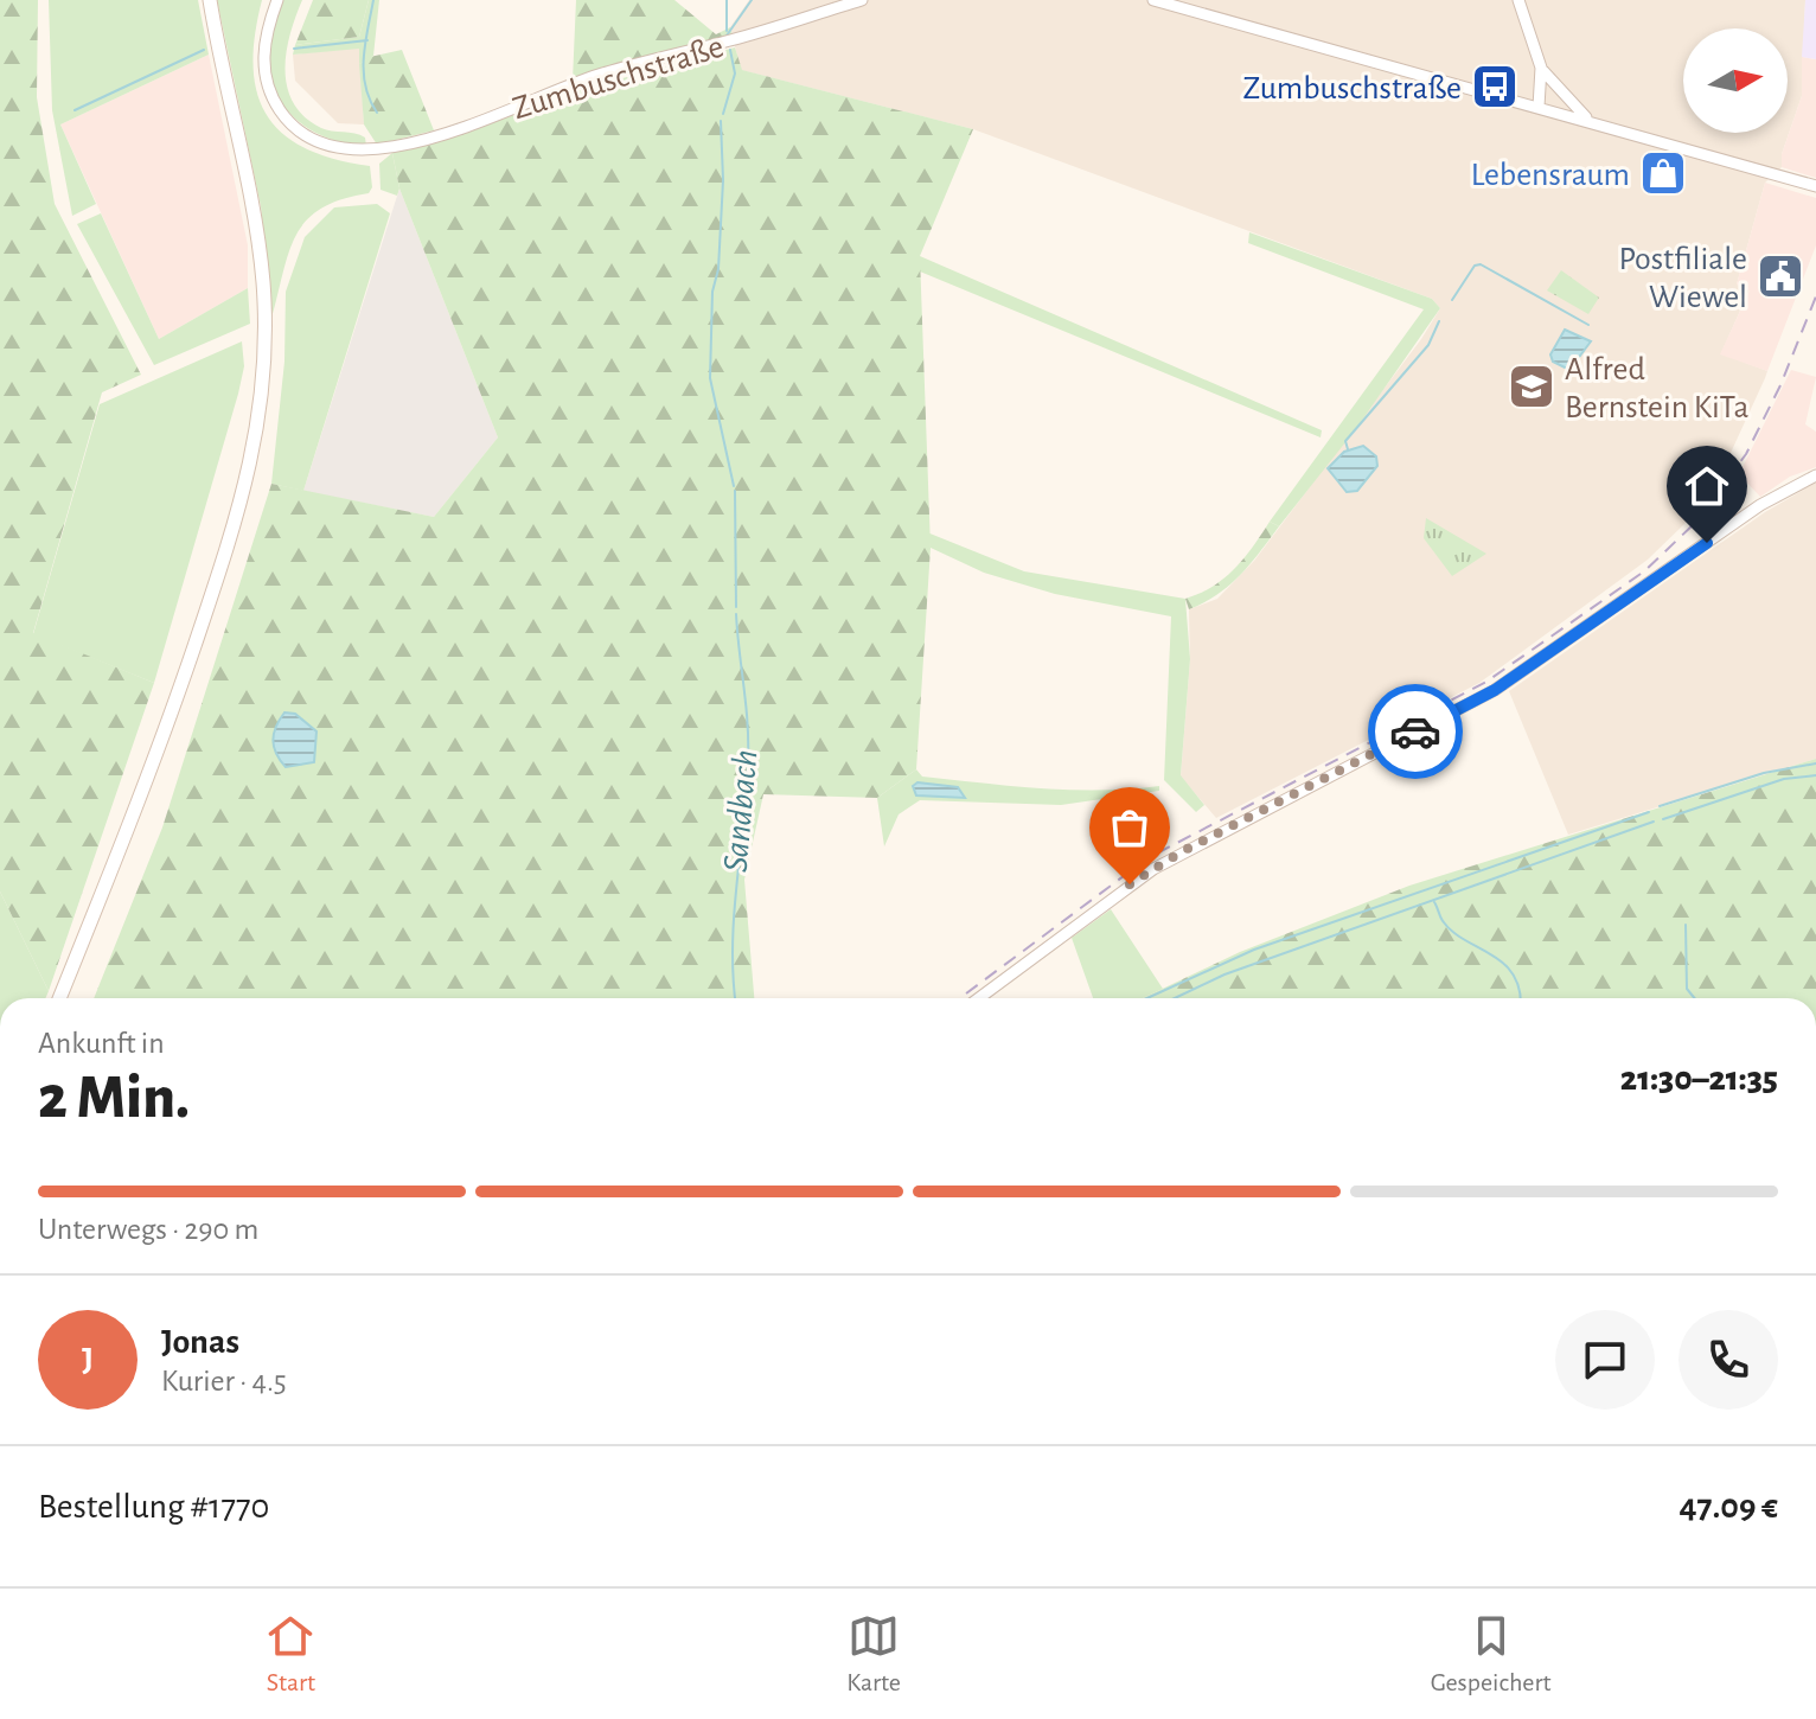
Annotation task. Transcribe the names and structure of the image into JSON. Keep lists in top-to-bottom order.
{
  "streets": {
    "street": ["Zumbuschstraße"]
  },
  "water": ["Sandbach"],
  "places": {
    "bus stop": ["Zumbuschstraße"],
    "shop": ["Lebensraum"],
    "public building": ["Postfiliale Wiewel"],
    "school or university": ["Alfred Bernstein KiTa"]
  },
  "north": "right",
  "page": {
    "heading": ["2 Min.", "Ankunft in", "21:30–21:35"],
    "panel": [
      "Jonas",
      "Kurier · 4.5",
      "Bestellung #1770",
      "47.09 €"
    ],
    "bar": "Unterwegs · 290 m",
    "round": "J",
    "tabs": ["Start", "Karte", "Gespeichert"]
  }
}
